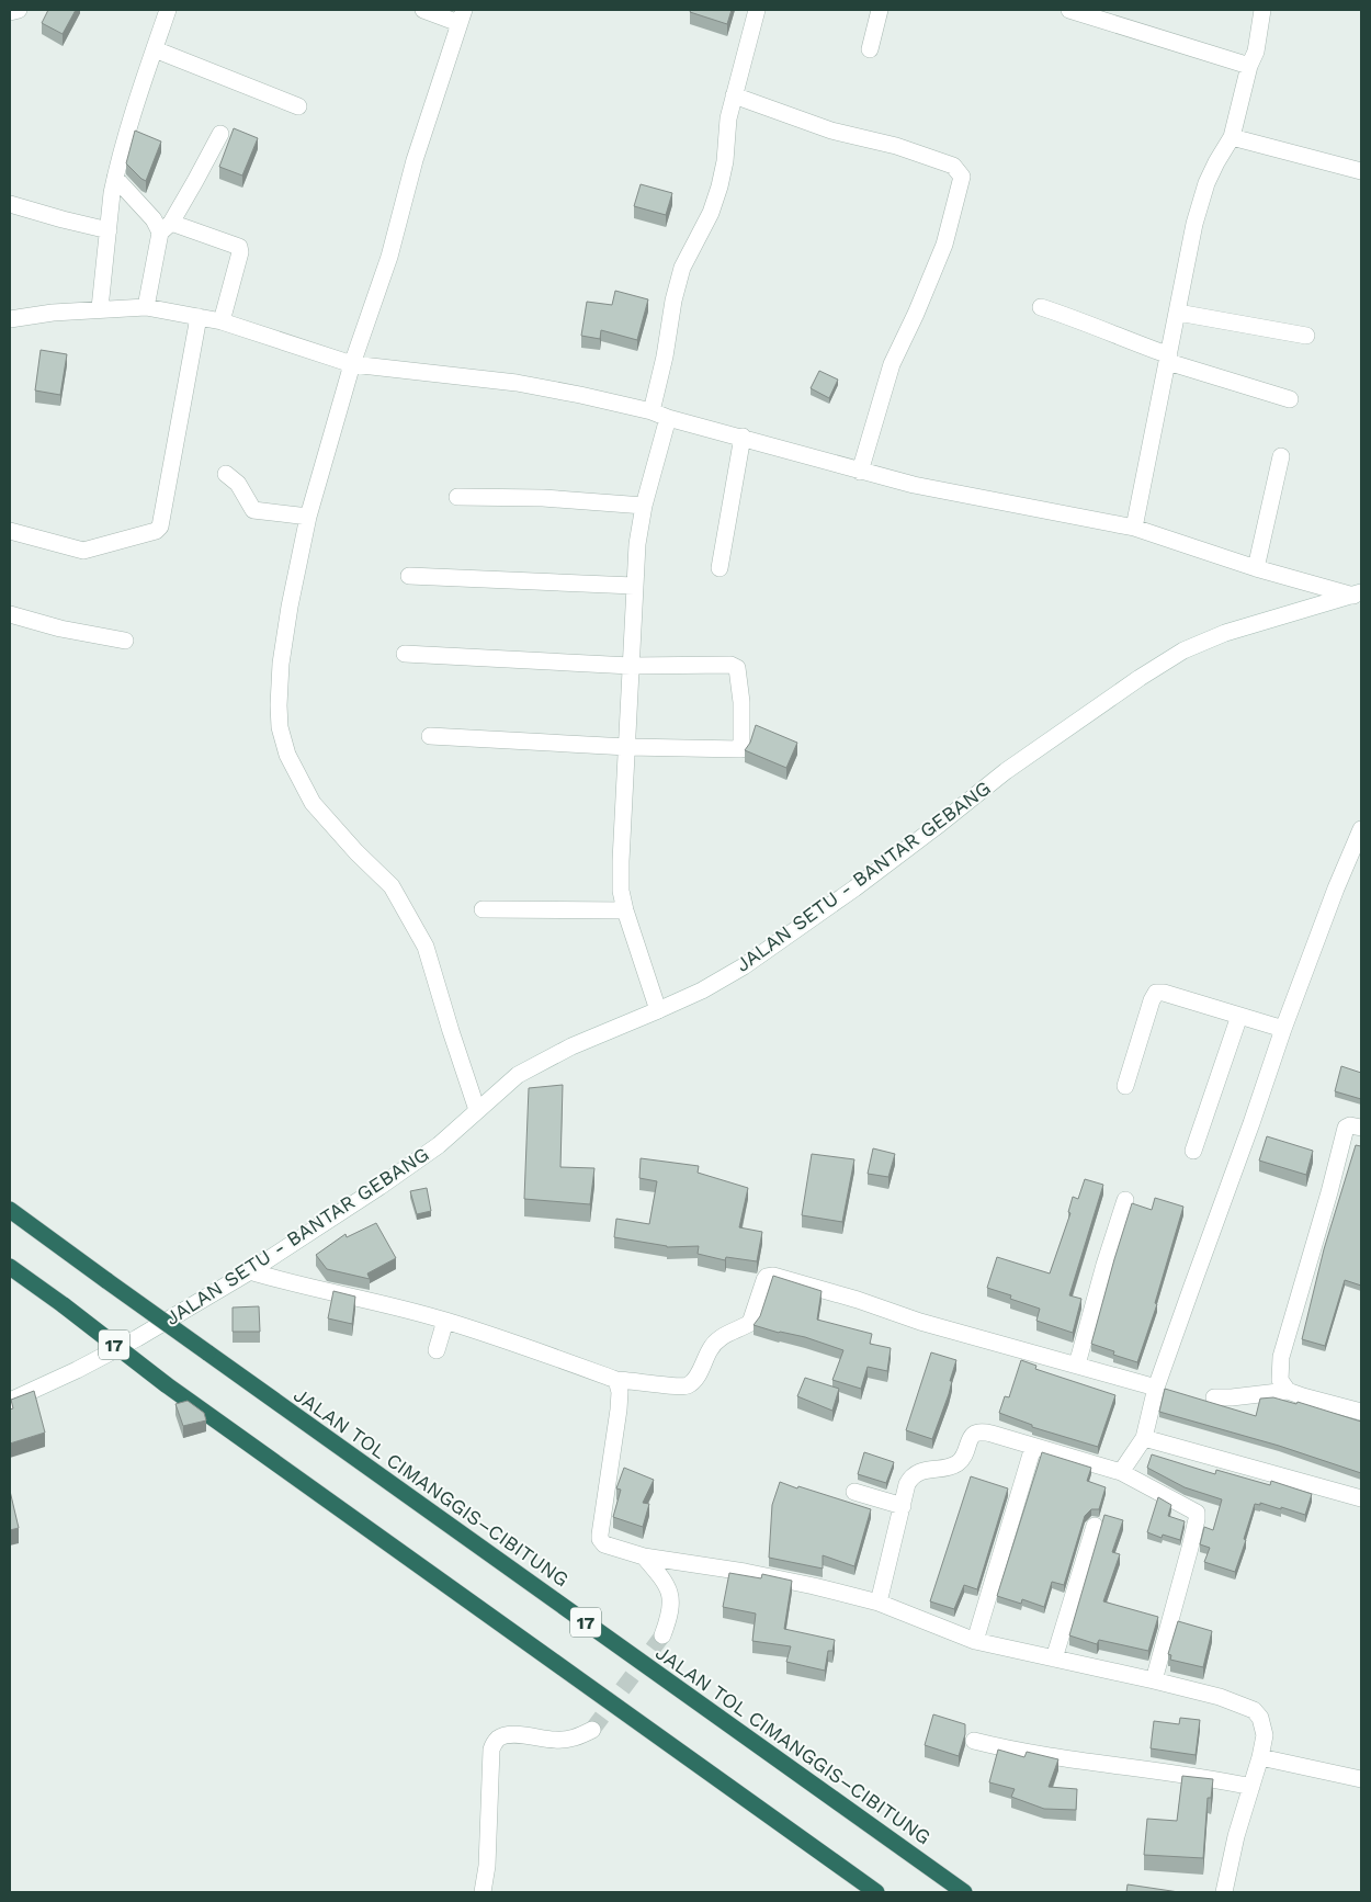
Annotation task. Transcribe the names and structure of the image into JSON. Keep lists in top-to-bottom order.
{
  "streets": {
    "highway": ["17", "JALAN TOL CIMANGGIS–CIBITUNG"],
    "street": ["JALAN SETU - BANTAR GEBANG"]
  }
}
